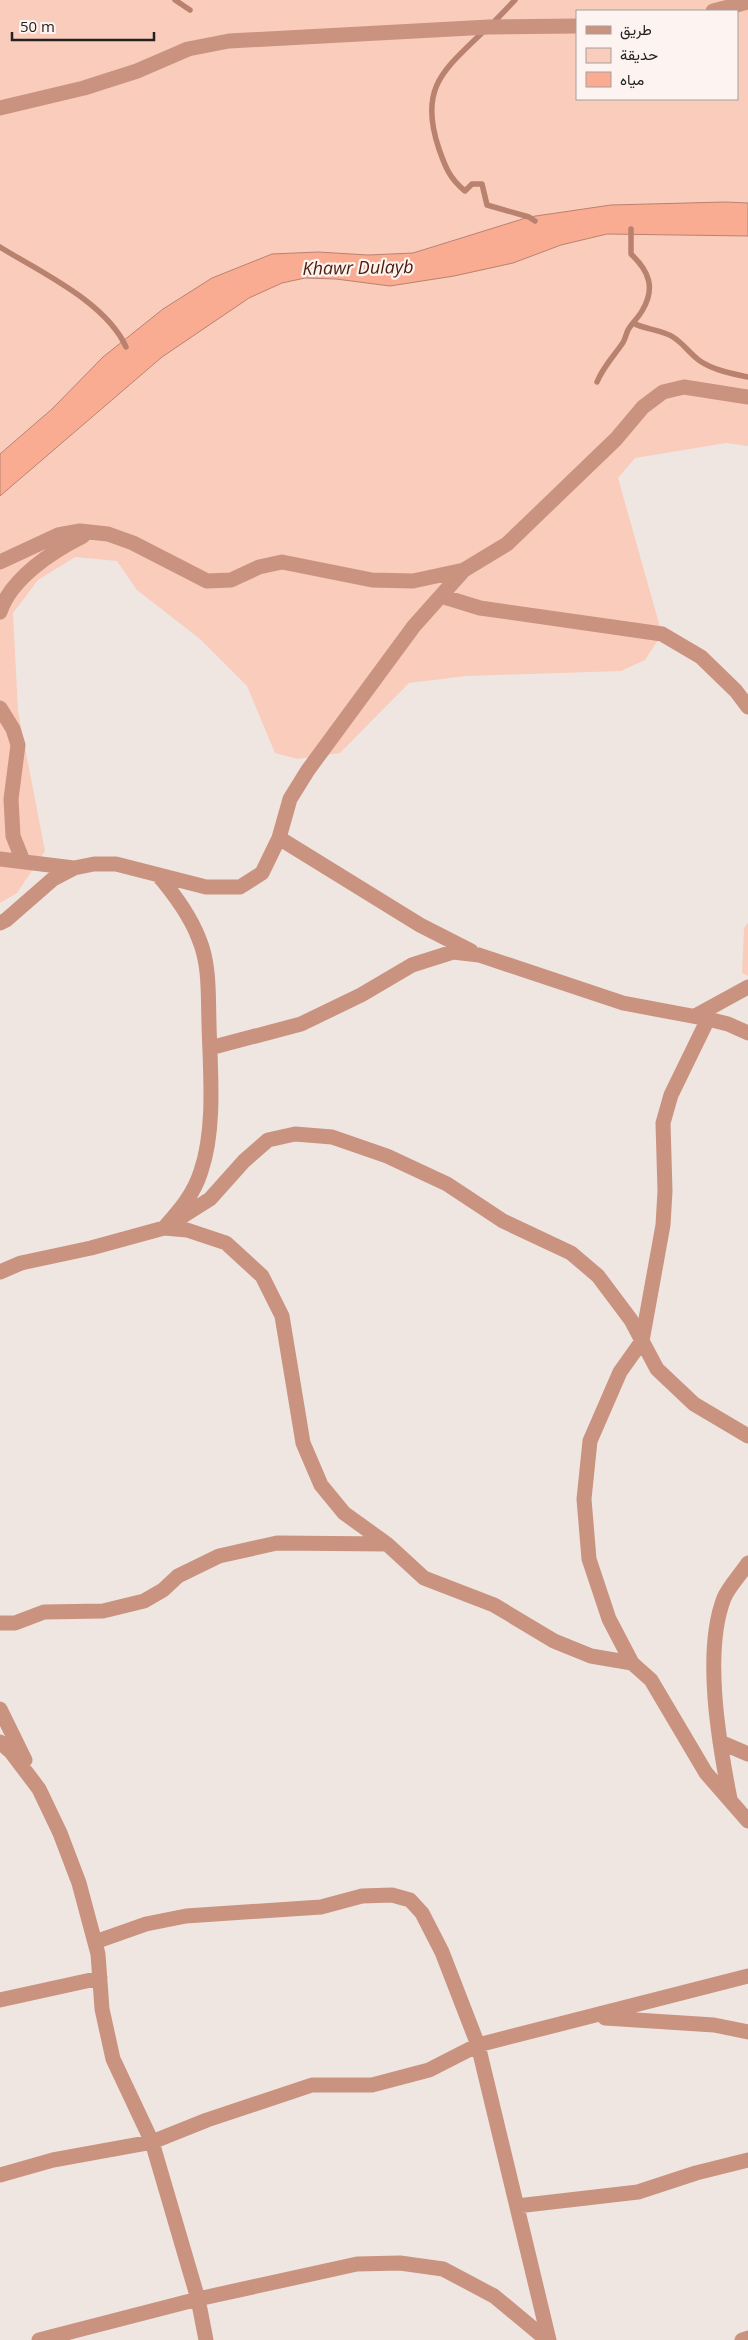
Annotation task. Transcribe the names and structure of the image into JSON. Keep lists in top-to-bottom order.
{
  "water": ["Khawr Dulayb"],
  "legend": ["طريق", "حديقة", "مياه"],
  "scale_bar": "50 m"
}
